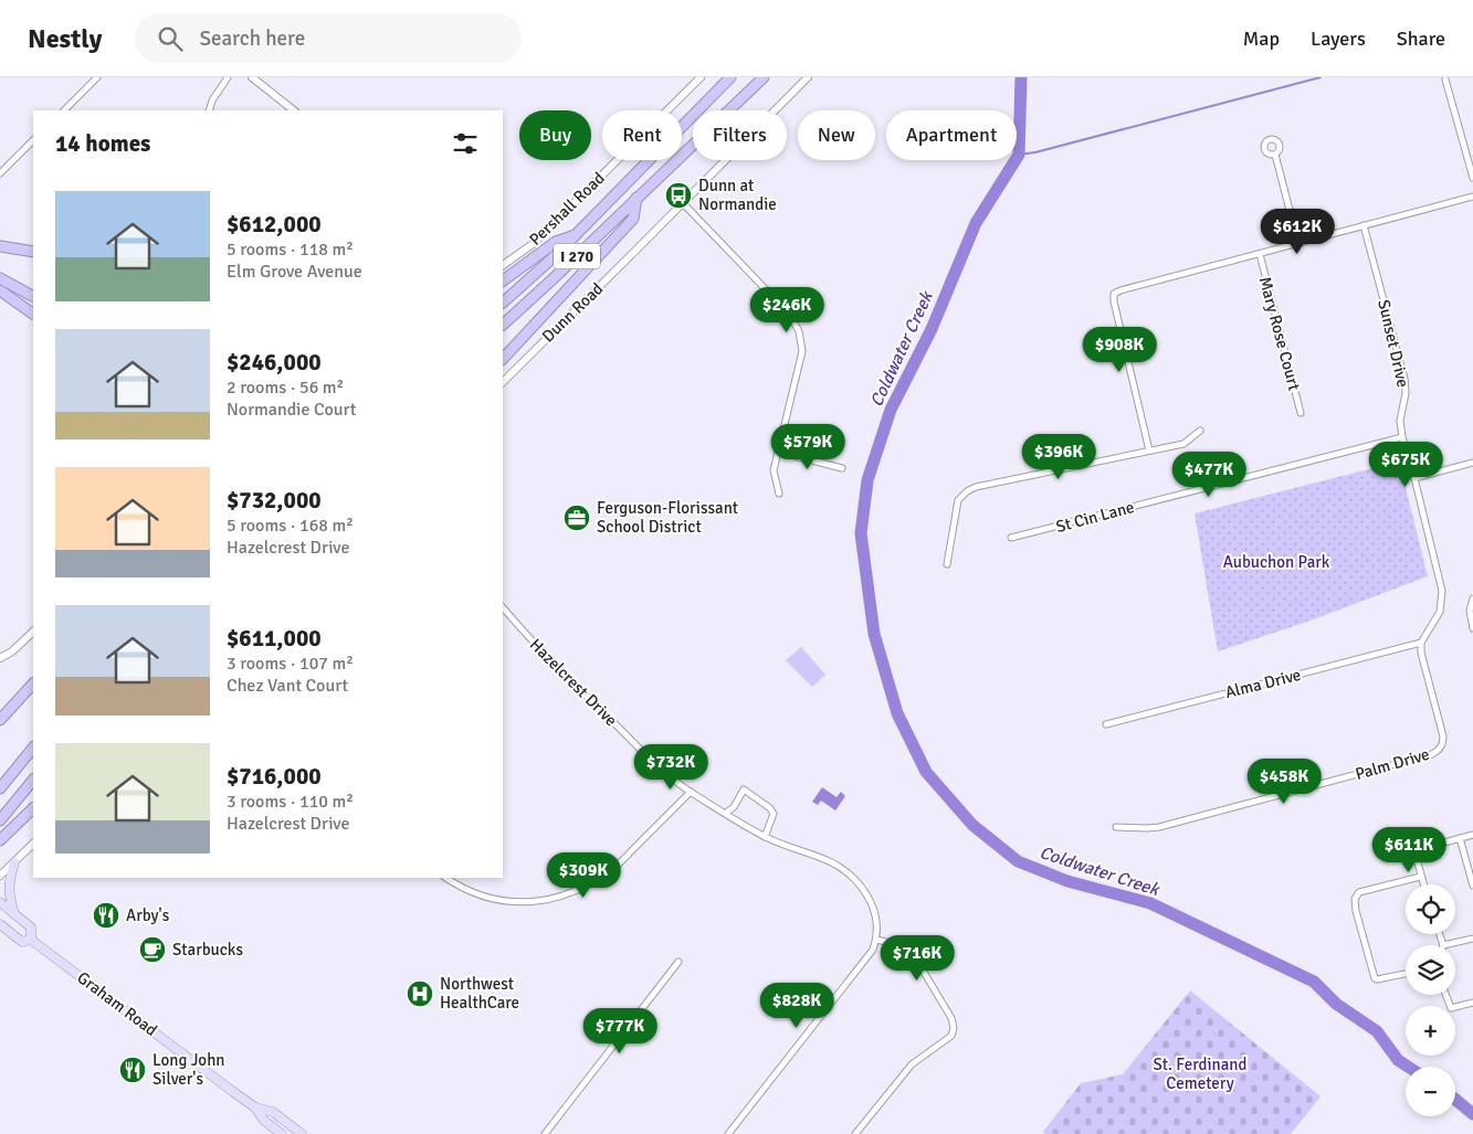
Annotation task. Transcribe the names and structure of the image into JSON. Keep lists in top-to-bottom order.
{
  "streets": {
    "highway": ["I 270"],
    "main road": ["Graham Road"],
    "street": [
      "Pershall Road",
      "Dunn Road",
      "Mary Rose Court",
      "Sunset Drive",
      "St Cin Lane",
      "Hazelcrest Drive",
      "Alma Drive",
      "Palm Drive"
    ]
  },
  "crossings": [
    ["Sunset Drive", "St Cin Lane"],
    ["Sunset Drive", "Alma Drive"],
    ["Sunset Drive", "Palm Drive"],
    ["Alma Drive", "Palm Drive"]
  ],
  "water": ["Coldwater Creek"],
  "parks": ["Aubuchon Park", "St. Ferdinand Cemetery"],
  "places": {
    "bus stop": ["Dunn at Normandie"],
    "office": ["Ferguson-Florissant School District"],
    "restaurant": ["Arby's", "Long John Silver's"],
    "cafe": ["Starbucks"],
    "hospital": ["Northwest HealthCare"]
  },
  "page": {
    "header": "Nestly",
    "search": "Search here",
    "nav": ["Map", "Layers", "Share"],
    "chip": [
      "Buy",
      "Rent",
      "Filters",
      "New",
      "Apartment"
    ],
    "heading": "14 homes",
    "list": [
      {
        "name": "$612,000",
        "note": "5 rooms · 118 m² · Elm Grove Avenue"
      },
      {
        "name": "$246,000",
        "note": "2 rooms · 56 m² · Normandie Court"
      },
      {
        "name": "$732,000",
        "note": "5 rooms · 168 m² · Hazelcrest Drive"
      },
      {
        "name": "$611,000",
        "note": "3 rooms · 107 m² · Chez Vant Court"
      },
      {
        "name": "$716,000",
        "note": "3 rooms · 110 m² · Hazelcrest Drive"
      }
    ],
    "price": [
      "$612K",
      "$246K",
      "$908K",
      "$579K",
      "$396K",
      "$675K",
      "$477K",
      "$732K",
      "$458K",
      "$611K",
      "$309K",
      "$716K",
      "$828K",
      "$777K"
    ],
    "map_buttons": ["+", "−"]
  }
}
